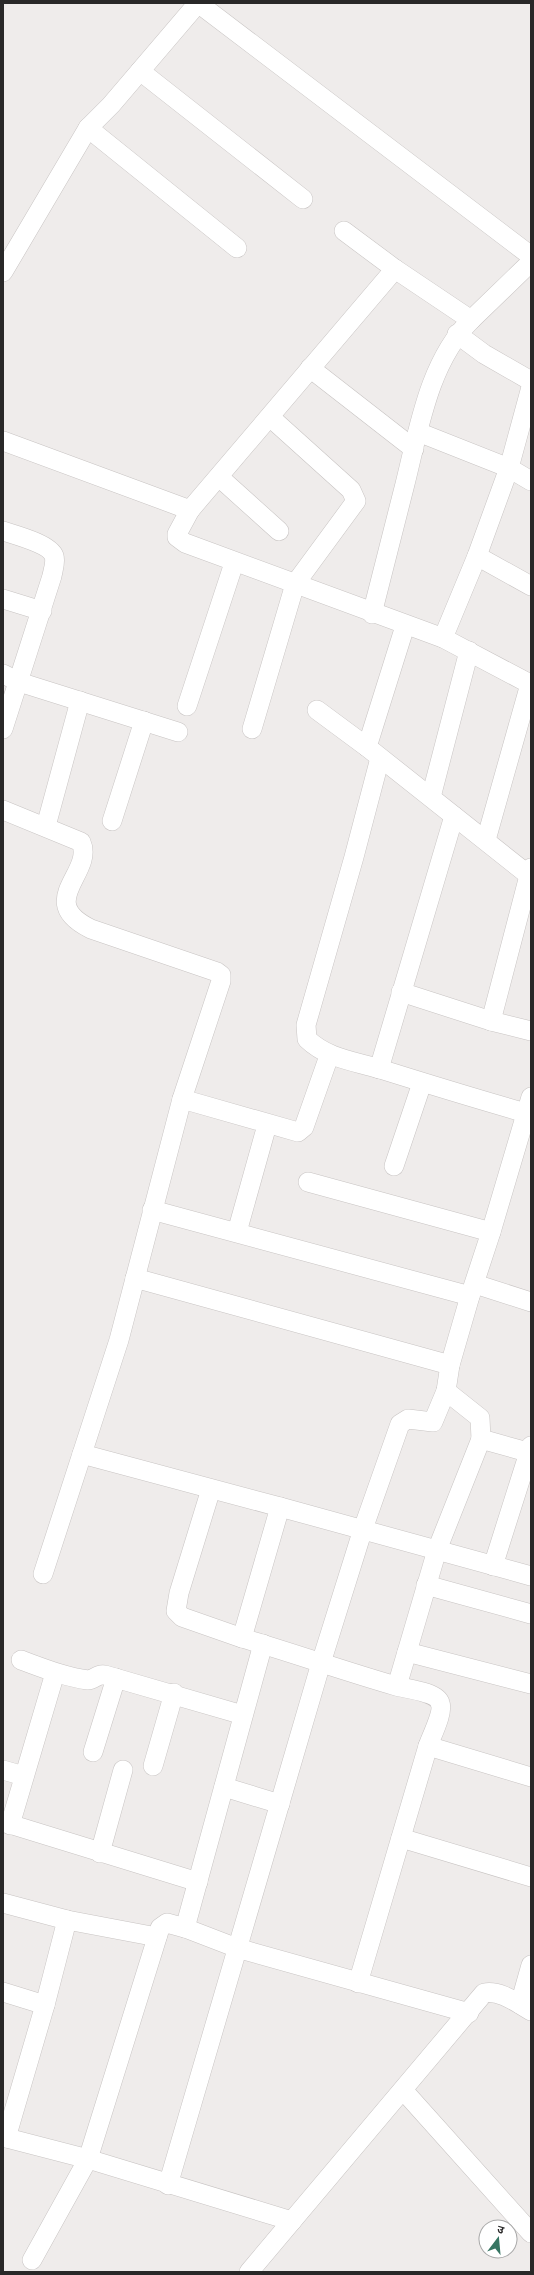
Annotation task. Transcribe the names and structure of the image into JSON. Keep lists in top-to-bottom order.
{
  "north": "top"
}
